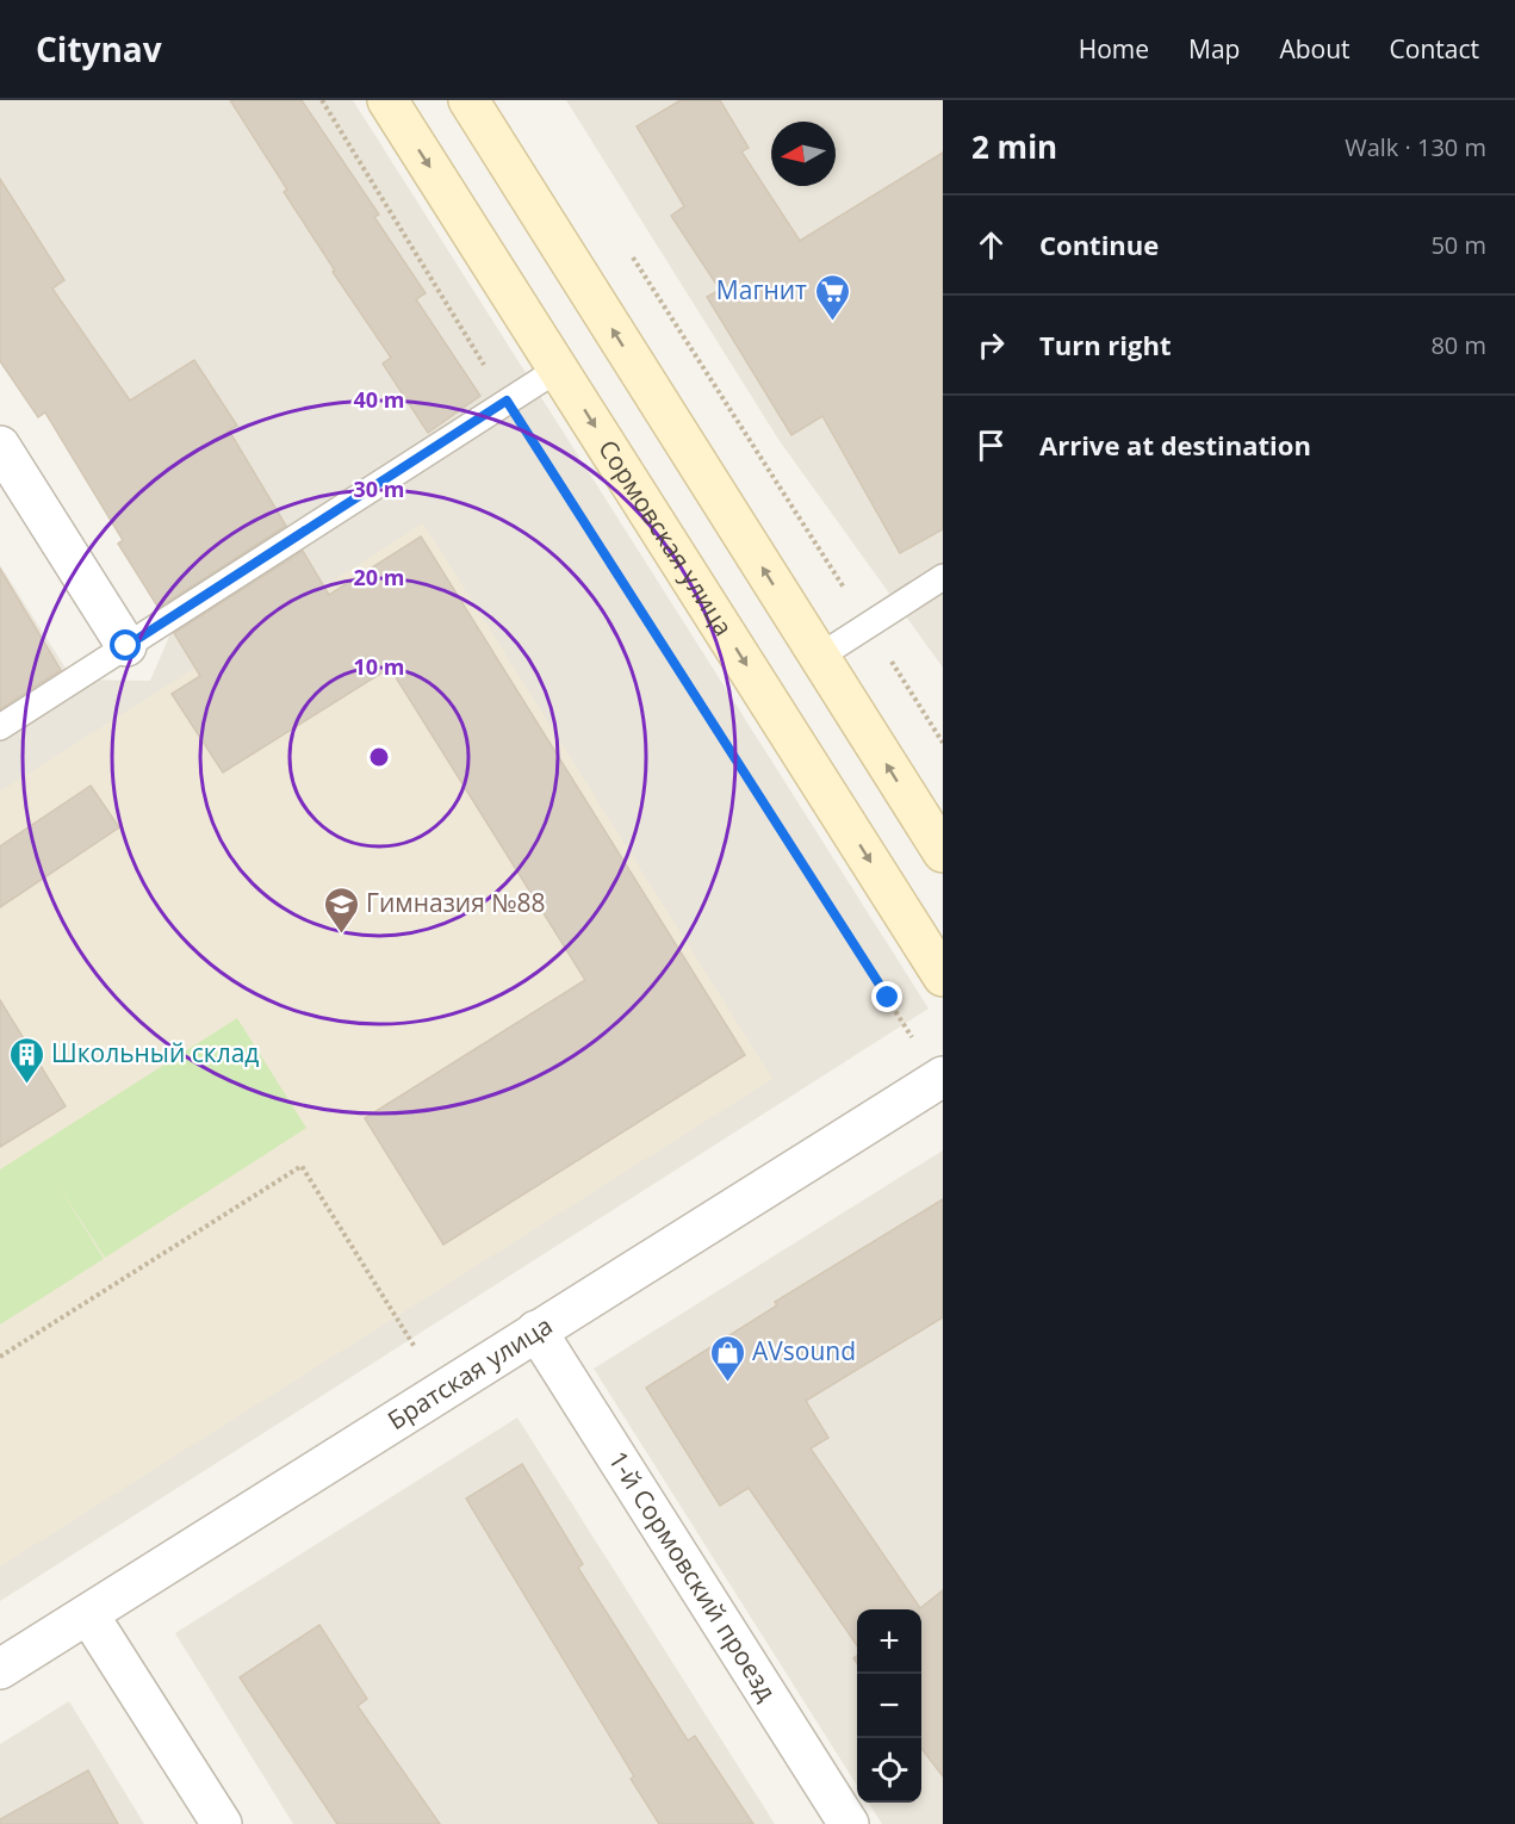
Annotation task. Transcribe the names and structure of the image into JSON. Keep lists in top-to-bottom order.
{
  "streets": {
    "main road": ["Сормовская улица"],
    "street": ["Братская улица", "1-й Сормовский проезд"]
  },
  "crossings": [
    ["Братская улица", "1-й Сормовский проезд"]
  ],
  "places": {
    "supermarket": ["Магнит"],
    "school or university": ["Гимназия №88"],
    "building": ["Школьный склад"],
    "shop": ["AVsound"]
  },
  "north": "left",
  "page": {
    "header": "Citynav",
    "nav": [
      "Home",
      "Map",
      "About",
      "Contact"
    ],
    "heading": ["2 min", "Walk · 130 m"],
    "list": [
      ["Continue", "50 m"],
      ["Turn right", "80 m"],
      "Arrive at destination"
    ],
    "map_buttons": ["+", "−"]
  },
  "rings": [
    "40 m",
    "30 m",
    "20 m",
    "10 m"
  ]
}
